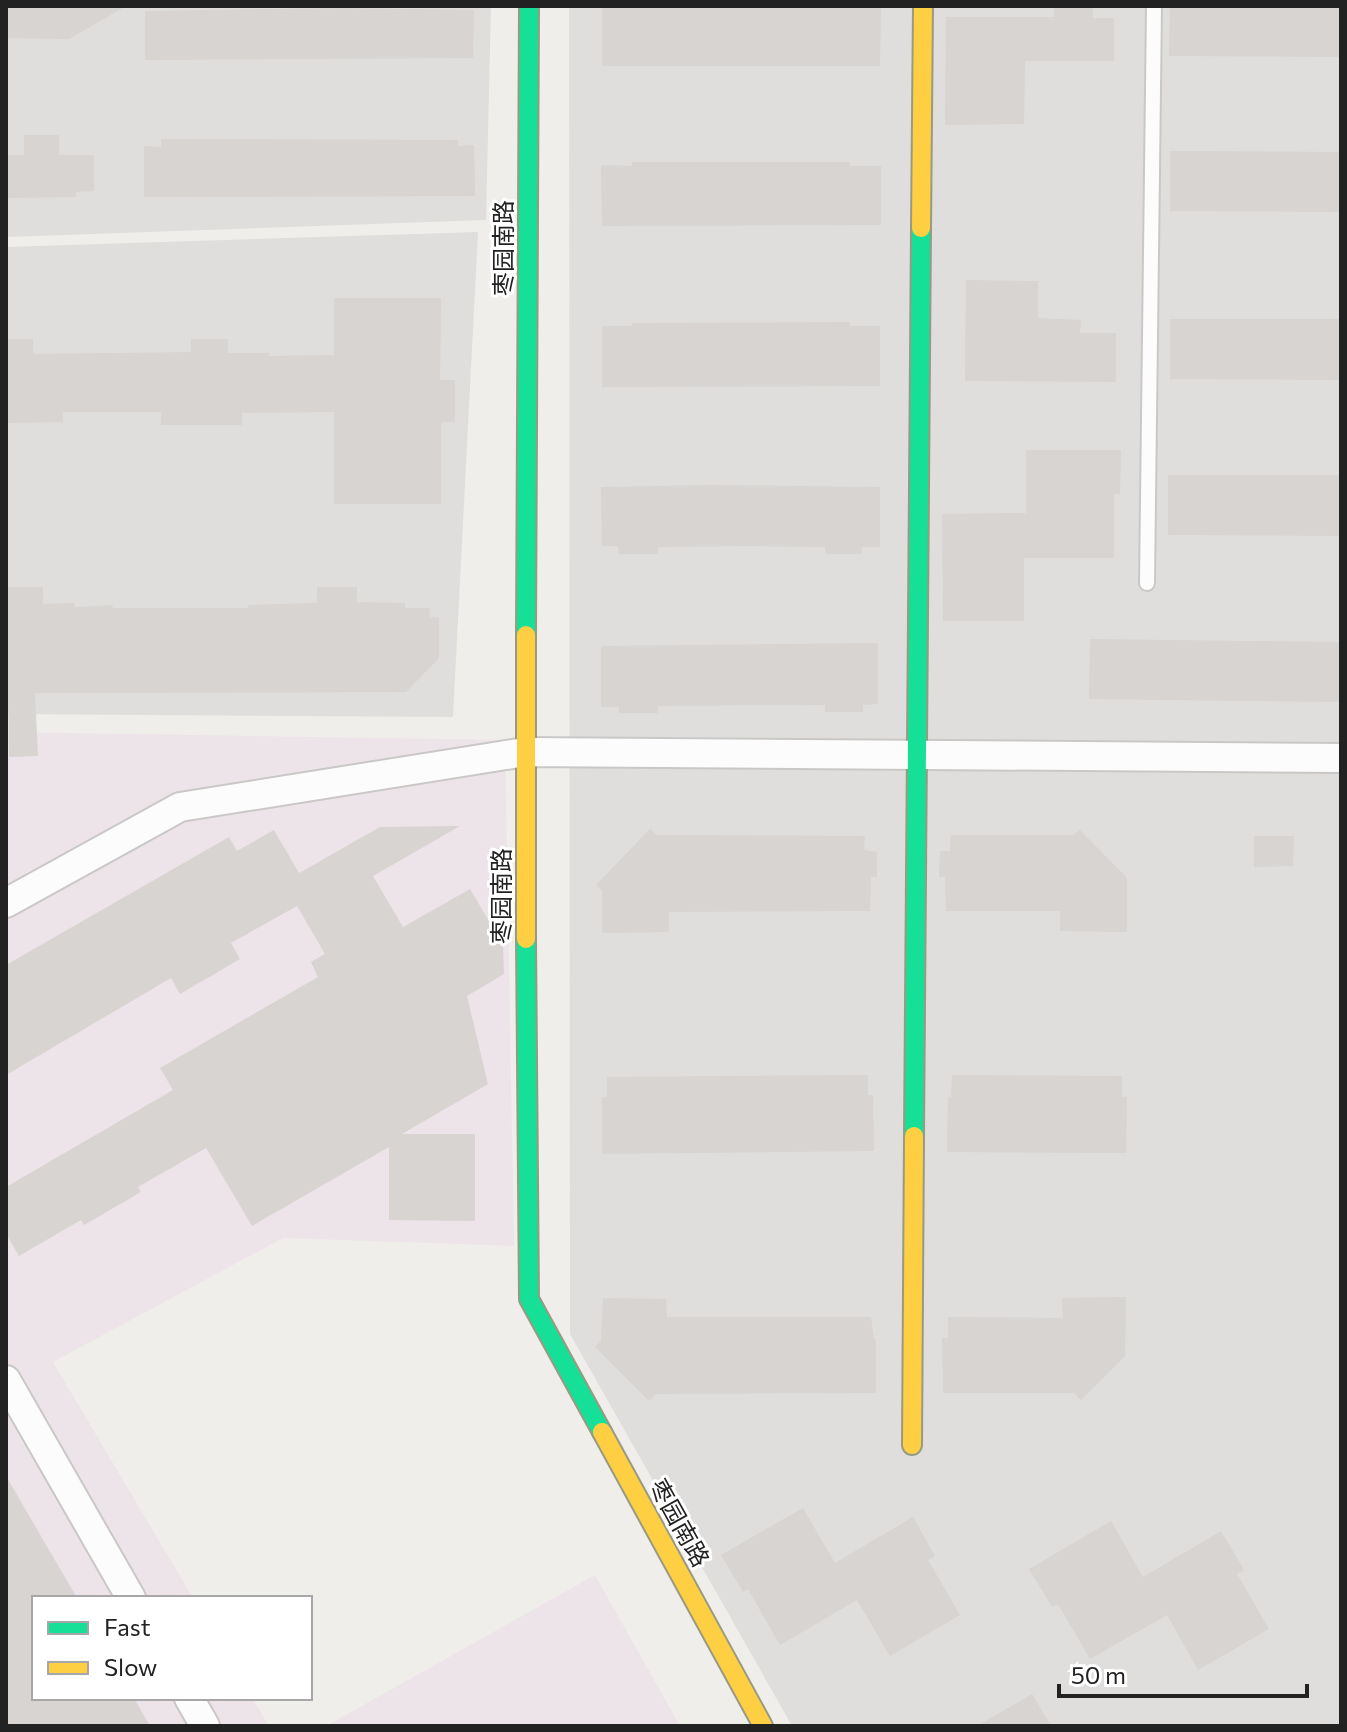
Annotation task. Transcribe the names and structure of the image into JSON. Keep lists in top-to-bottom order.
{
  "streets": {
    "street": ["枣园南路"]
  },
  "legend": ["Fast", "Slow"],
  "scale_bar": "50 m"
}
